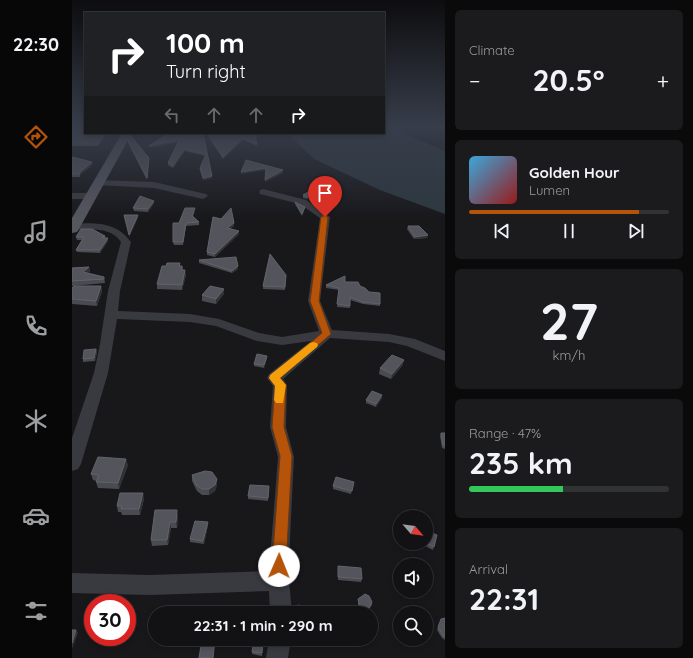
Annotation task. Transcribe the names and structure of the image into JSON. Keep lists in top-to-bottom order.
{
  "north": "bottom right",
  "page": {
    "tabs": "22:30",
    "tile": [
      "Climate",
      ["27", "km/h"],
      ["Range · 47%", "235 km"],
      ["Arrival", "22:31"]
    ],
    "turn": ["100 m", "Turn right"],
    "heat": ["−", "20.5°", "+"],
    "song": ["Golden Hour", "Lumen"],
    "limit": "30",
    "trip": "22:31 · 1 min · 290 m"
  }
}
